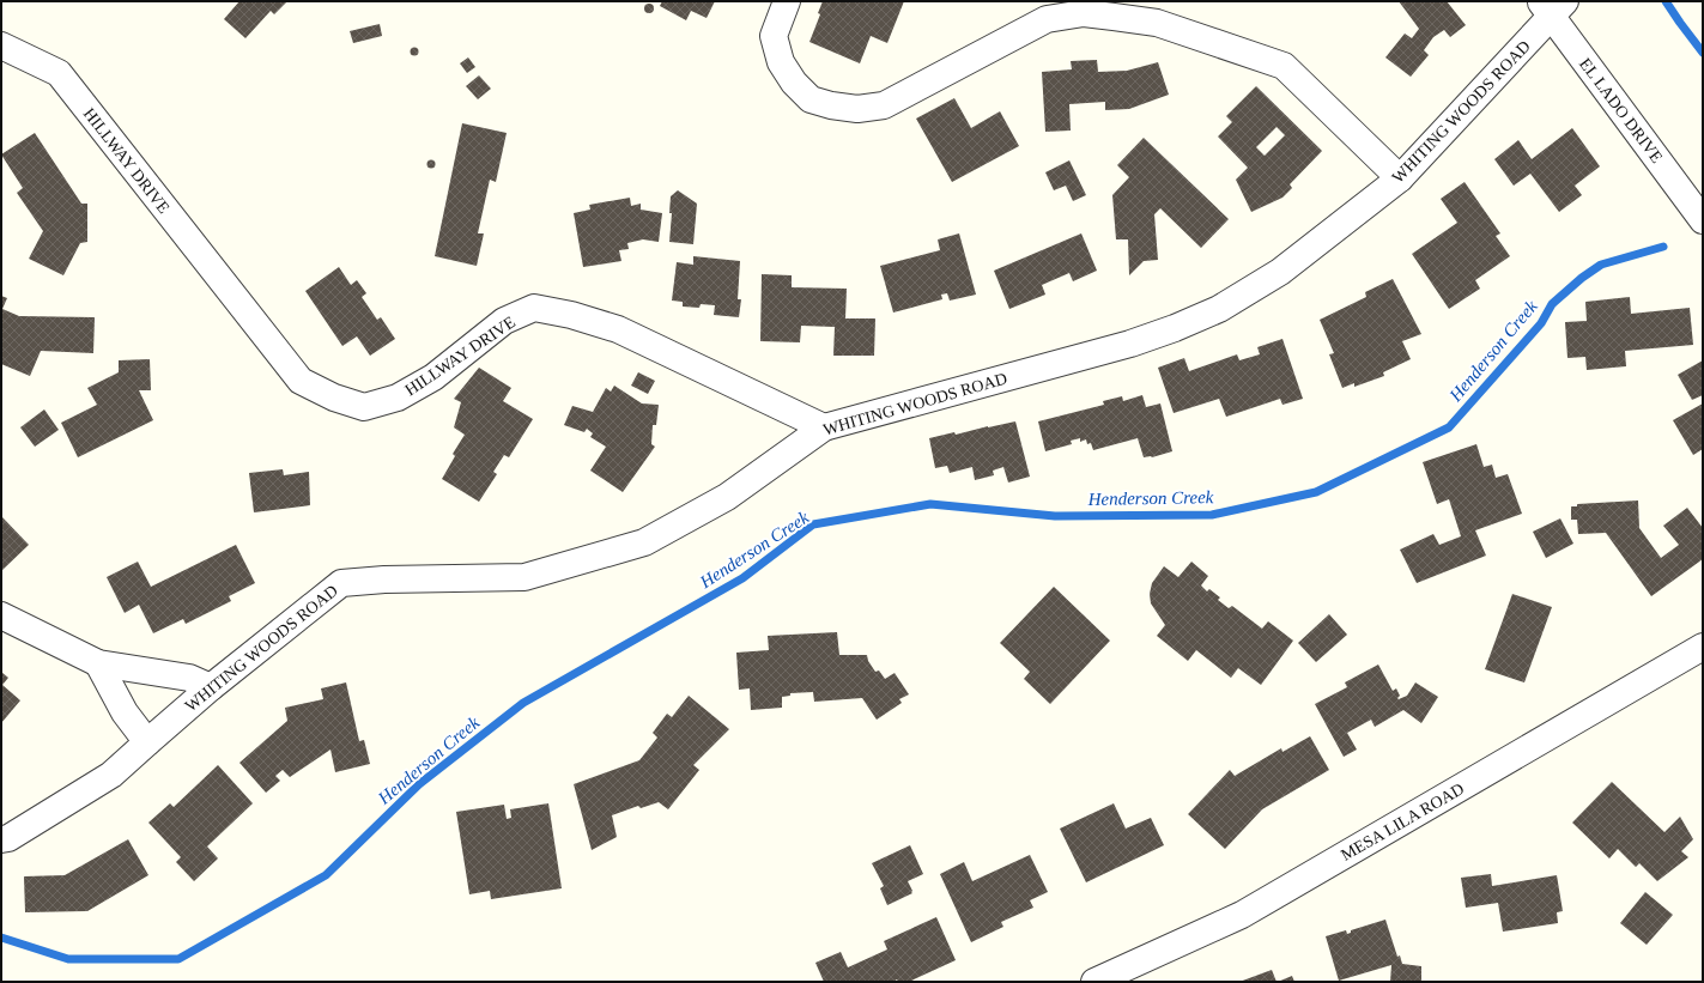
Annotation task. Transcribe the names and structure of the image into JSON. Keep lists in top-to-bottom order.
{
  "streets": {
    "street": [
      "EL LADO DRIVE",
      "WHITING WOODS ROAD",
      "HILLWAY DRIVE",
      "MESA LILA ROAD"
    ]
  },
  "crossings": [
    ["EL LADO DRIVE", "WHITING WOODS ROAD"],
    ["WHITING WOODS ROAD", "HILLWAY DRIVE"]
  ],
  "water": ["Henderson Creek"]
}
